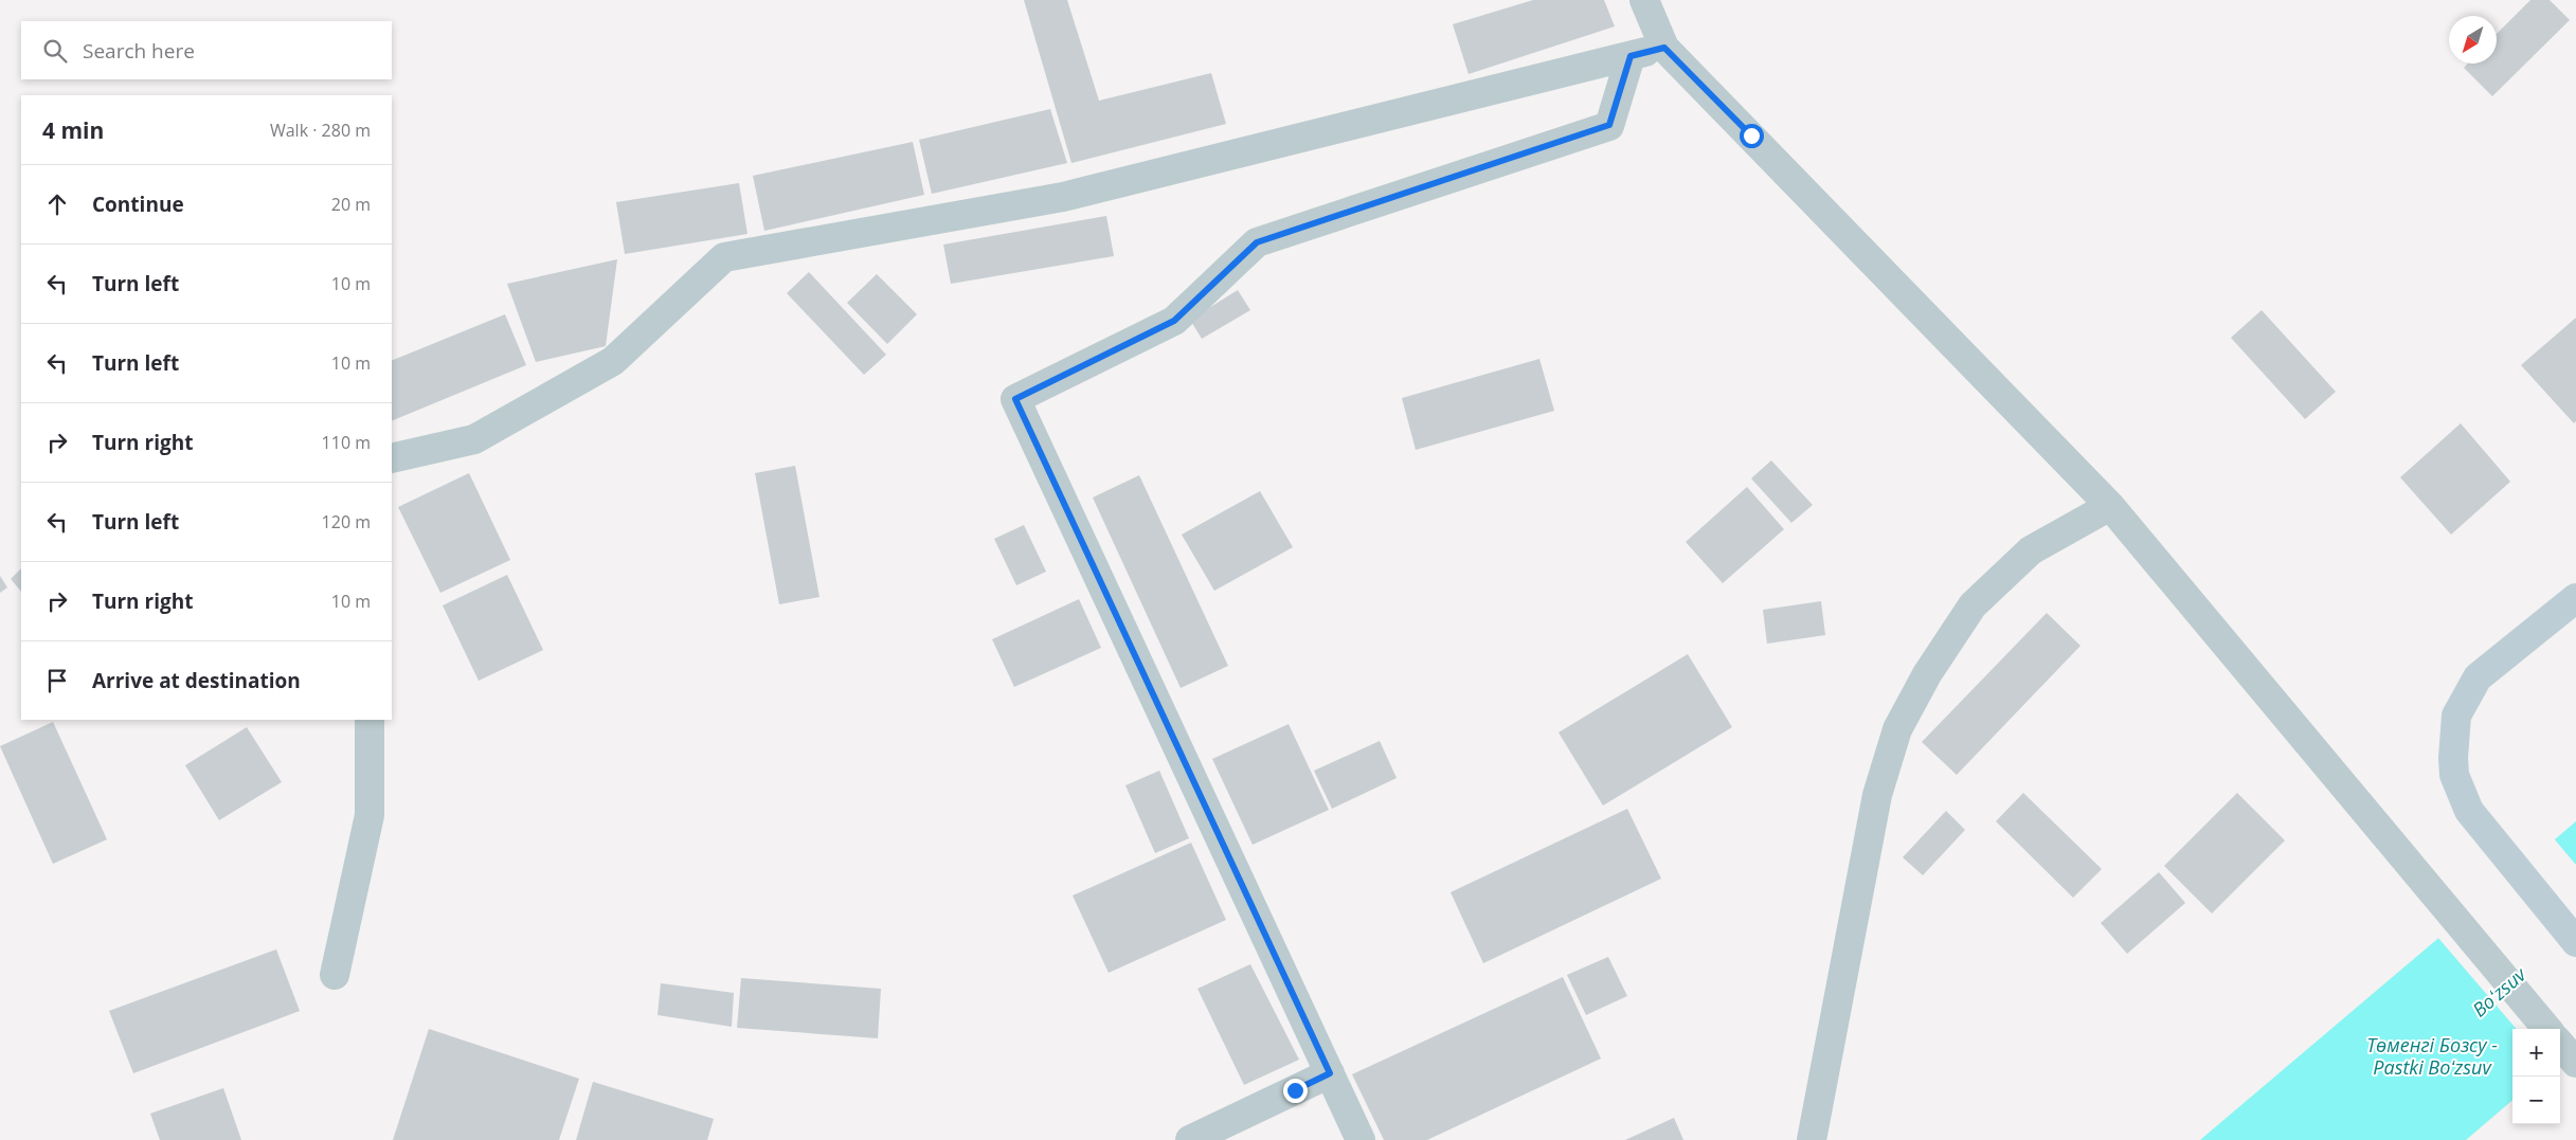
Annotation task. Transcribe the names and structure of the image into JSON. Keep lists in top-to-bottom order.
{
  "water": ["Boʻzsuv", "Төменгі Бозсу - Pastki Boʻzsuv"],
  "north": "bottom left",
  "page": {
    "search": "Search here",
    "heading": ["4 min", "Walk · 280 m"],
    "list": [
      ["Continue", "20 m"],
      ["Turn left", "10 m"],
      ["Turn left", "10 m"],
      ["Turn right", "110 m"],
      ["Turn left", "120 m"],
      ["Turn right", "10 m"],
      "Arrive at destination"
    ],
    "map_buttons": ["+", "−"]
  }
}
